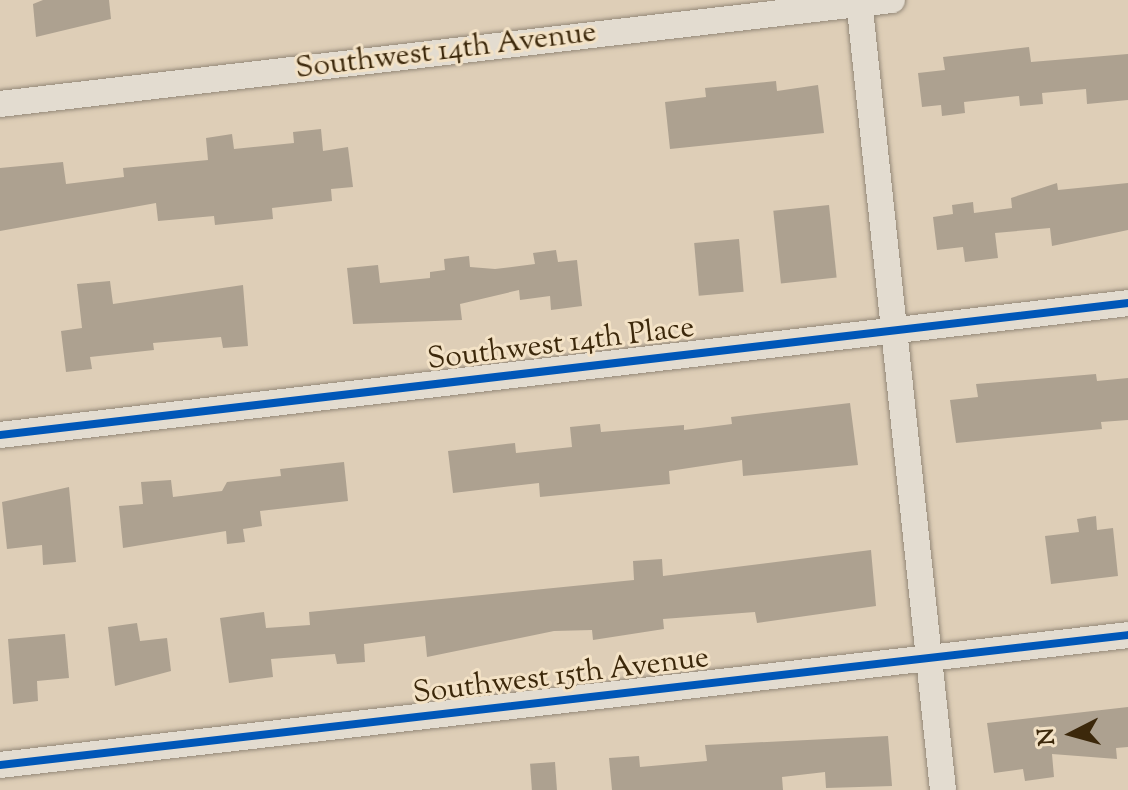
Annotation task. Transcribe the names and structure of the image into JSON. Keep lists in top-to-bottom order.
{
  "streets": {
    "street": ["Southwest 14th Avenue", "Southwest 14th Place", "Southwest 15th Avenue"]
  },
  "north": "left"
}
